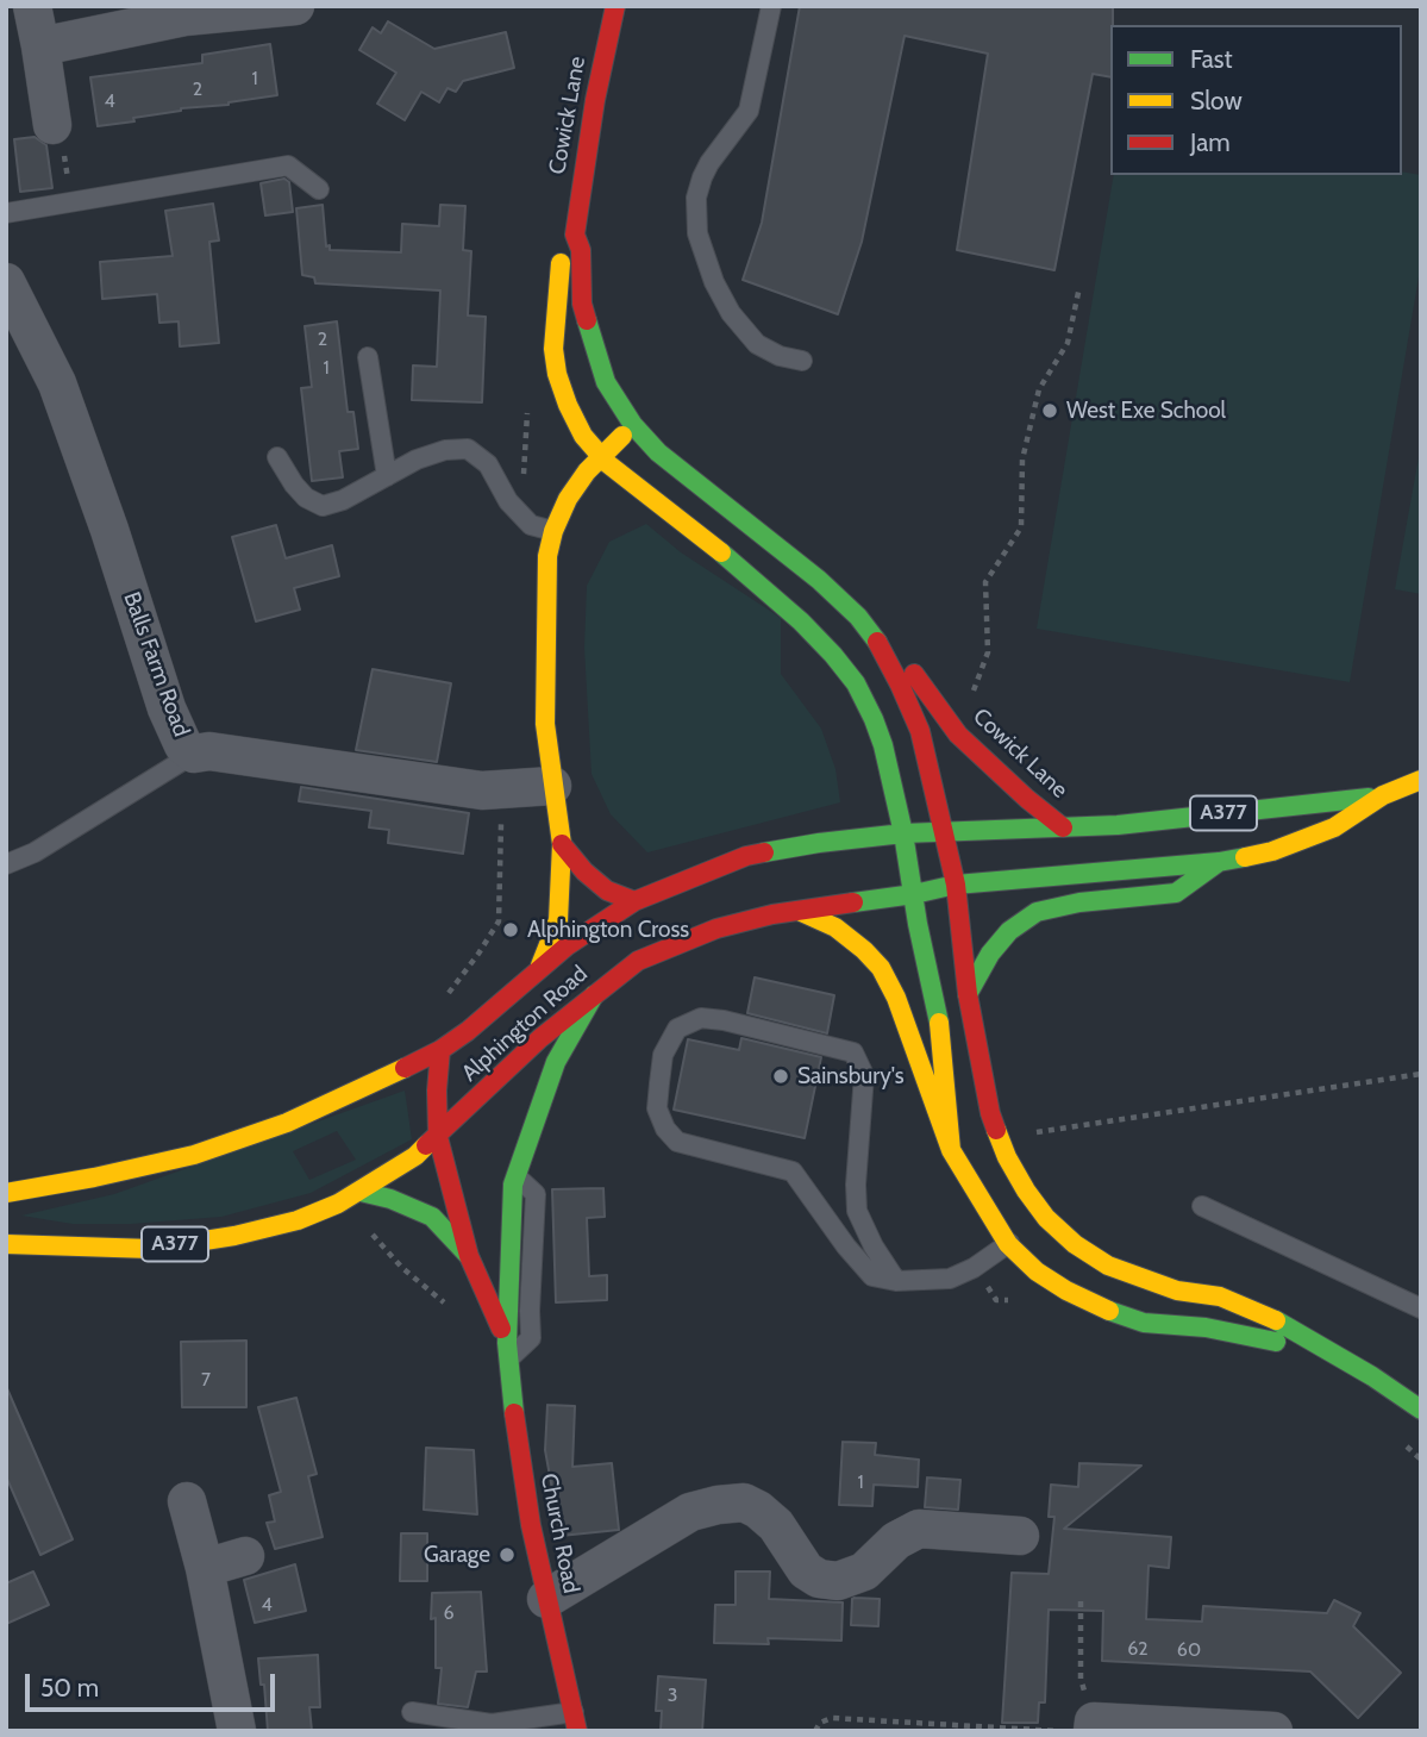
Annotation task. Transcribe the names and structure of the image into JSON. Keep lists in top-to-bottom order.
{
  "streets": {
    "main road": [
      "Cowick Lane",
      "A377",
      "Alphington Road",
      "Church Road"
    ],
    "street": ["Balls Farm Road"]
  },
  "crossings": [
    ["Cowick Lane", "Alphington Road"],
    ["Alphington Road", "Church Road"]
  ],
  "places": [
    "West Exe School",
    "Alphington Cross",
    "Sainsbury's",
    "Garage"
  ],
  "house_numbers": [
    "1",
    "2",
    "4",
    "2",
    "1",
    "7",
    "1",
    "4",
    "6",
    "62",
    "60",
    "3"
  ],
  "legend": ["Fast", "Slow", "Jam"],
  "scale_bar": "50 m"
}
